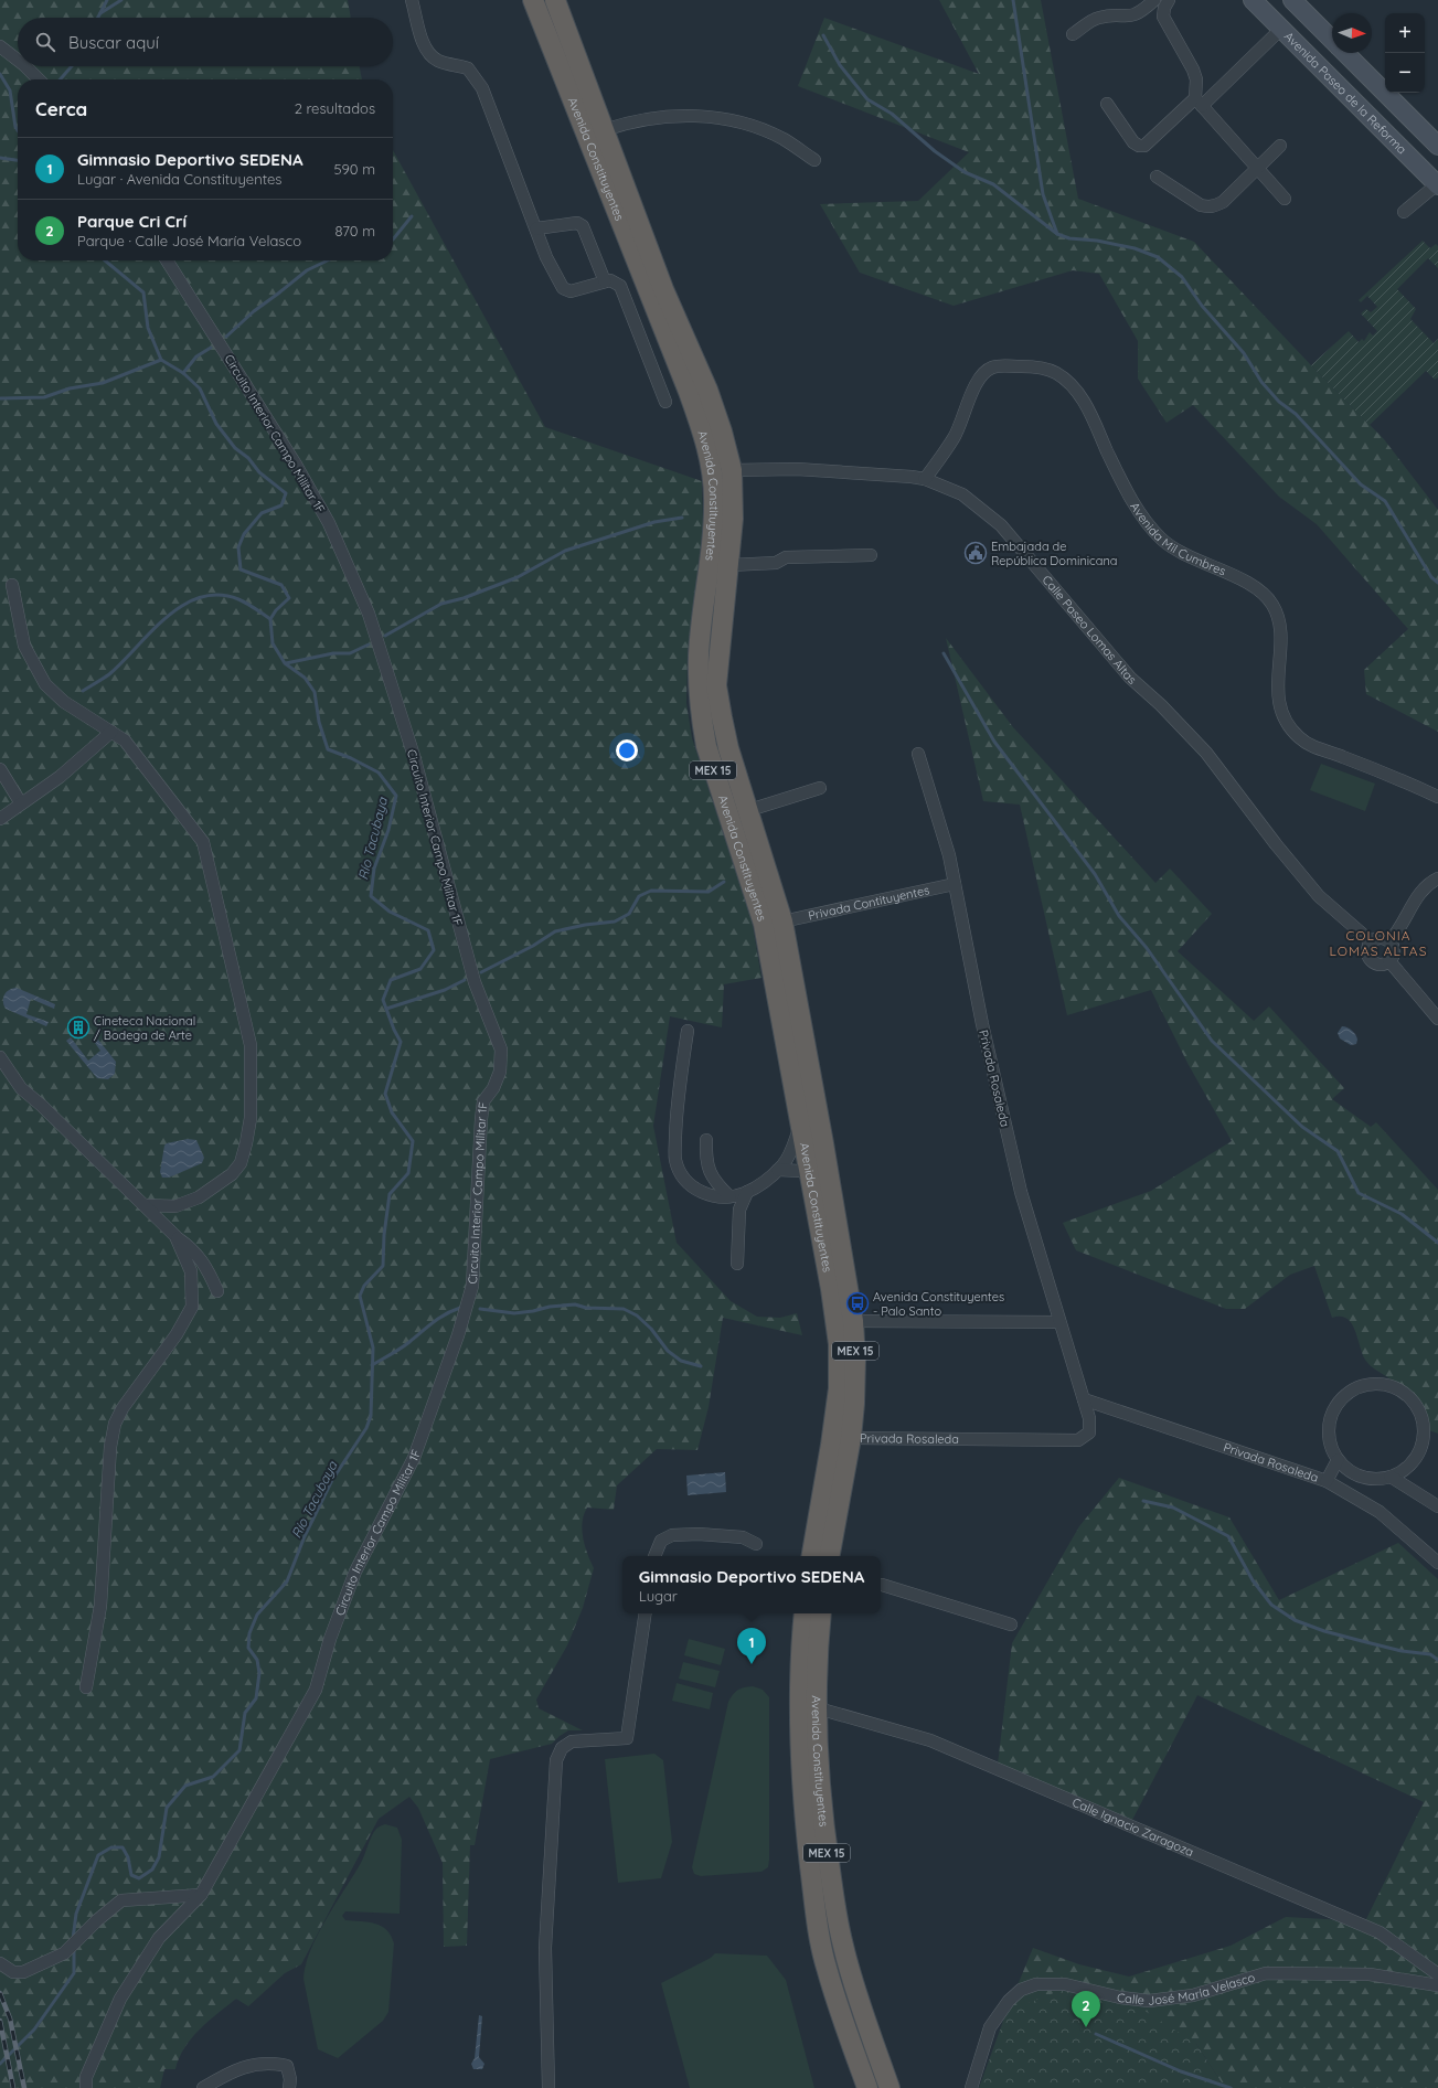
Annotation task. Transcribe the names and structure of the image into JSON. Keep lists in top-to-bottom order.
{
  "streets": {
    "highway": ["Avenida Constituyentes", "MEX 15"],
    "main road": ["Avenida Paseo de la Reforma"],
    "street": [
      "Circuito Interior Campo Militar 1F",
      "Avenida Mil Cumbres",
      "Calle Paseo Lomas Altas",
      "Privada Contituyentes",
      "Privada Rosaleda",
      "Calle Ignacio Zaragoza",
      "Calle José María Velasco"
    ]
  },
  "crossings": [
    ["Avenida Constituyentes", "Calle Paseo Lomas Altas"],
    ["Avenida Constituyentes", "Privada Contituyentes"],
    ["Avenida Constituyentes", "Privada Rosaleda"],
    ["Avenida Constituyentes", "Calle Ignacio Zaragoza"],
    ["Avenida Mil Cumbres", "Calle Paseo Lomas Altas"],
    ["Privada Contituyentes", "Privada Rosaleda"]
  ],
  "districts": ["COLONIA LOMAS ALTAS"],
  "water": ["Río Tacubaya"],
  "places": {
    "public building": ["Embajada de República Dominicana"],
    "building": ["Cineteca Nacional / Bodega de Arte"],
    "bus stop": ["Avenida Constituyentes - Palo Santo"]
  },
  "north": "right",
  "page": {
    "map_buttons": ["+", "−"],
    "search": "Buscar aquí",
    "heading": ["Cerca", "2 resultados"],
    "list": [
      {
        "mark": "1",
        "name": "Gimnasio Deportivo SEDENA",
        "note": "Lugar · Avenida Constituyentes",
        "value": "590 m"
      },
      {
        "mark": "2",
        "name": "Parque Cri Crí",
        "note": "Parque · Calle José María Velasco",
        "value": "870 m"
      }
    ],
    "popup": ["Gimnasio Deportivo SEDENA", "Lugar"],
    "pins": ["1", "2"]
  }
}
